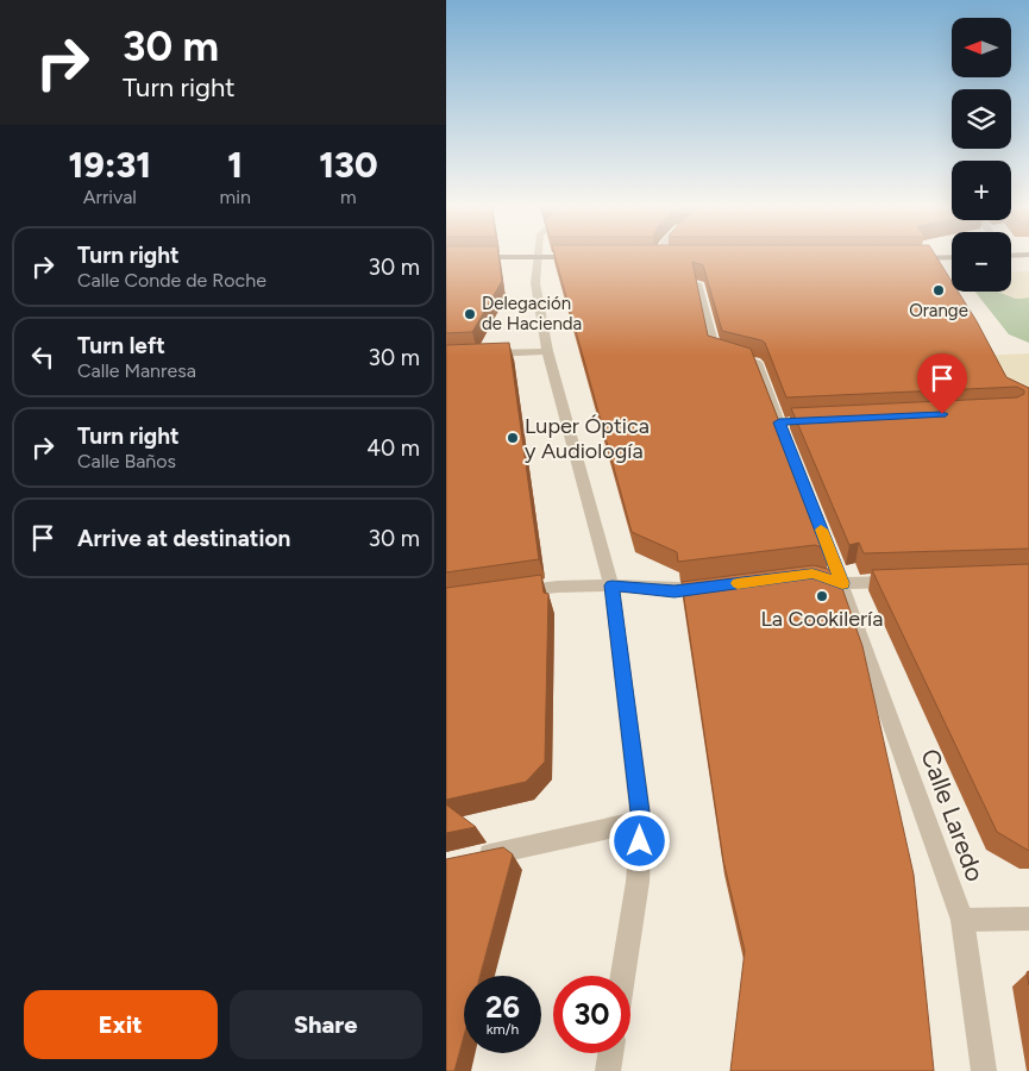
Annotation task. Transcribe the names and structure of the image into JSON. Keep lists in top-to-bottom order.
{
  "streets": {
    "street": ["Calle Laredo"]
  },
  "places": [
    "Orange",
    "Delegación de Hacienda",
    "Luper Óptica y Audiología",
    "La Cookilería"
  ],
  "north": "left",
  "page": {
    "turn": ["30 m", "Turn right"],
    "map_buttons": ["+", "−"],
    "eta": [
      "19:31",
      "Arrival",
      "1",
      "min",
      "130",
      "m"
    ],
    "list": [
      {
        "name": "Turn right",
        "note": "Calle Conde de Roche",
        "value": "30 m"
      },
      {
        "name": "Turn left",
        "note": "Calle Manresa",
        "value": "30 m"
      },
      {
        "name": "Turn right",
        "note": "Calle Baños",
        "value": "40 m"
      },
      {
        "name": "Arrive at destination",
        "value": "30 m"
      }
    ],
    "speed": "26 km/h",
    "limit": "30",
    "buttons": ["Exit", "Share"]
  }
}
